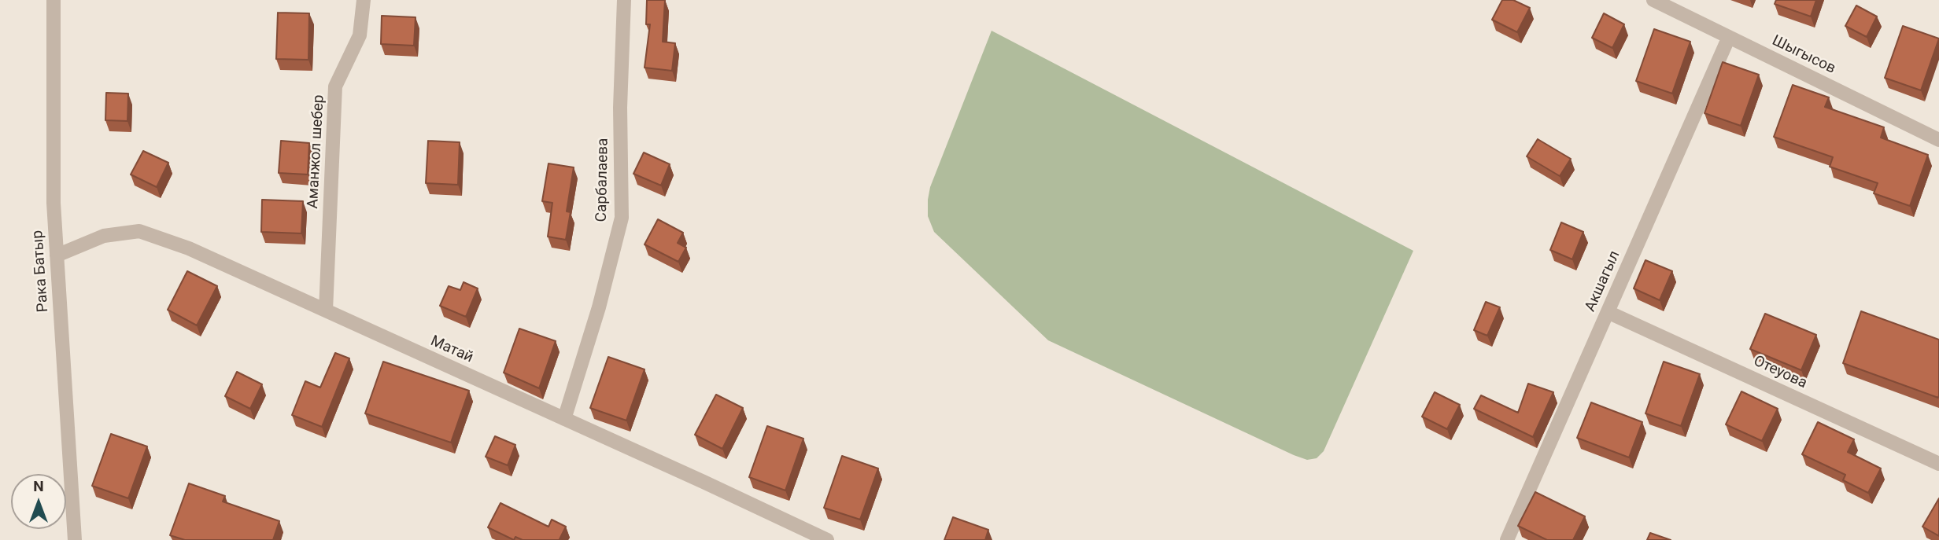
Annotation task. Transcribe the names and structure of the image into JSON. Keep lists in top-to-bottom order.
{
  "streets": {
    "street": [
      "Шыгысов",
      "Аманжол шебер",
      "Сарбалаева",
      "Рака Батыр",
      "Акшагыл",
      "Матай",
      "Отеуова"
    ]
  },
  "crossings": [
    ["Шыгысов", "Акшагыл"],
    ["Аманжол шебер", "Матай"],
    ["Сарбалаева", "Матай"],
    ["Рака Батыр", "Матай"],
    ["Акшагыл", "Отеуова"]
  ],
  "north": "top"
}
